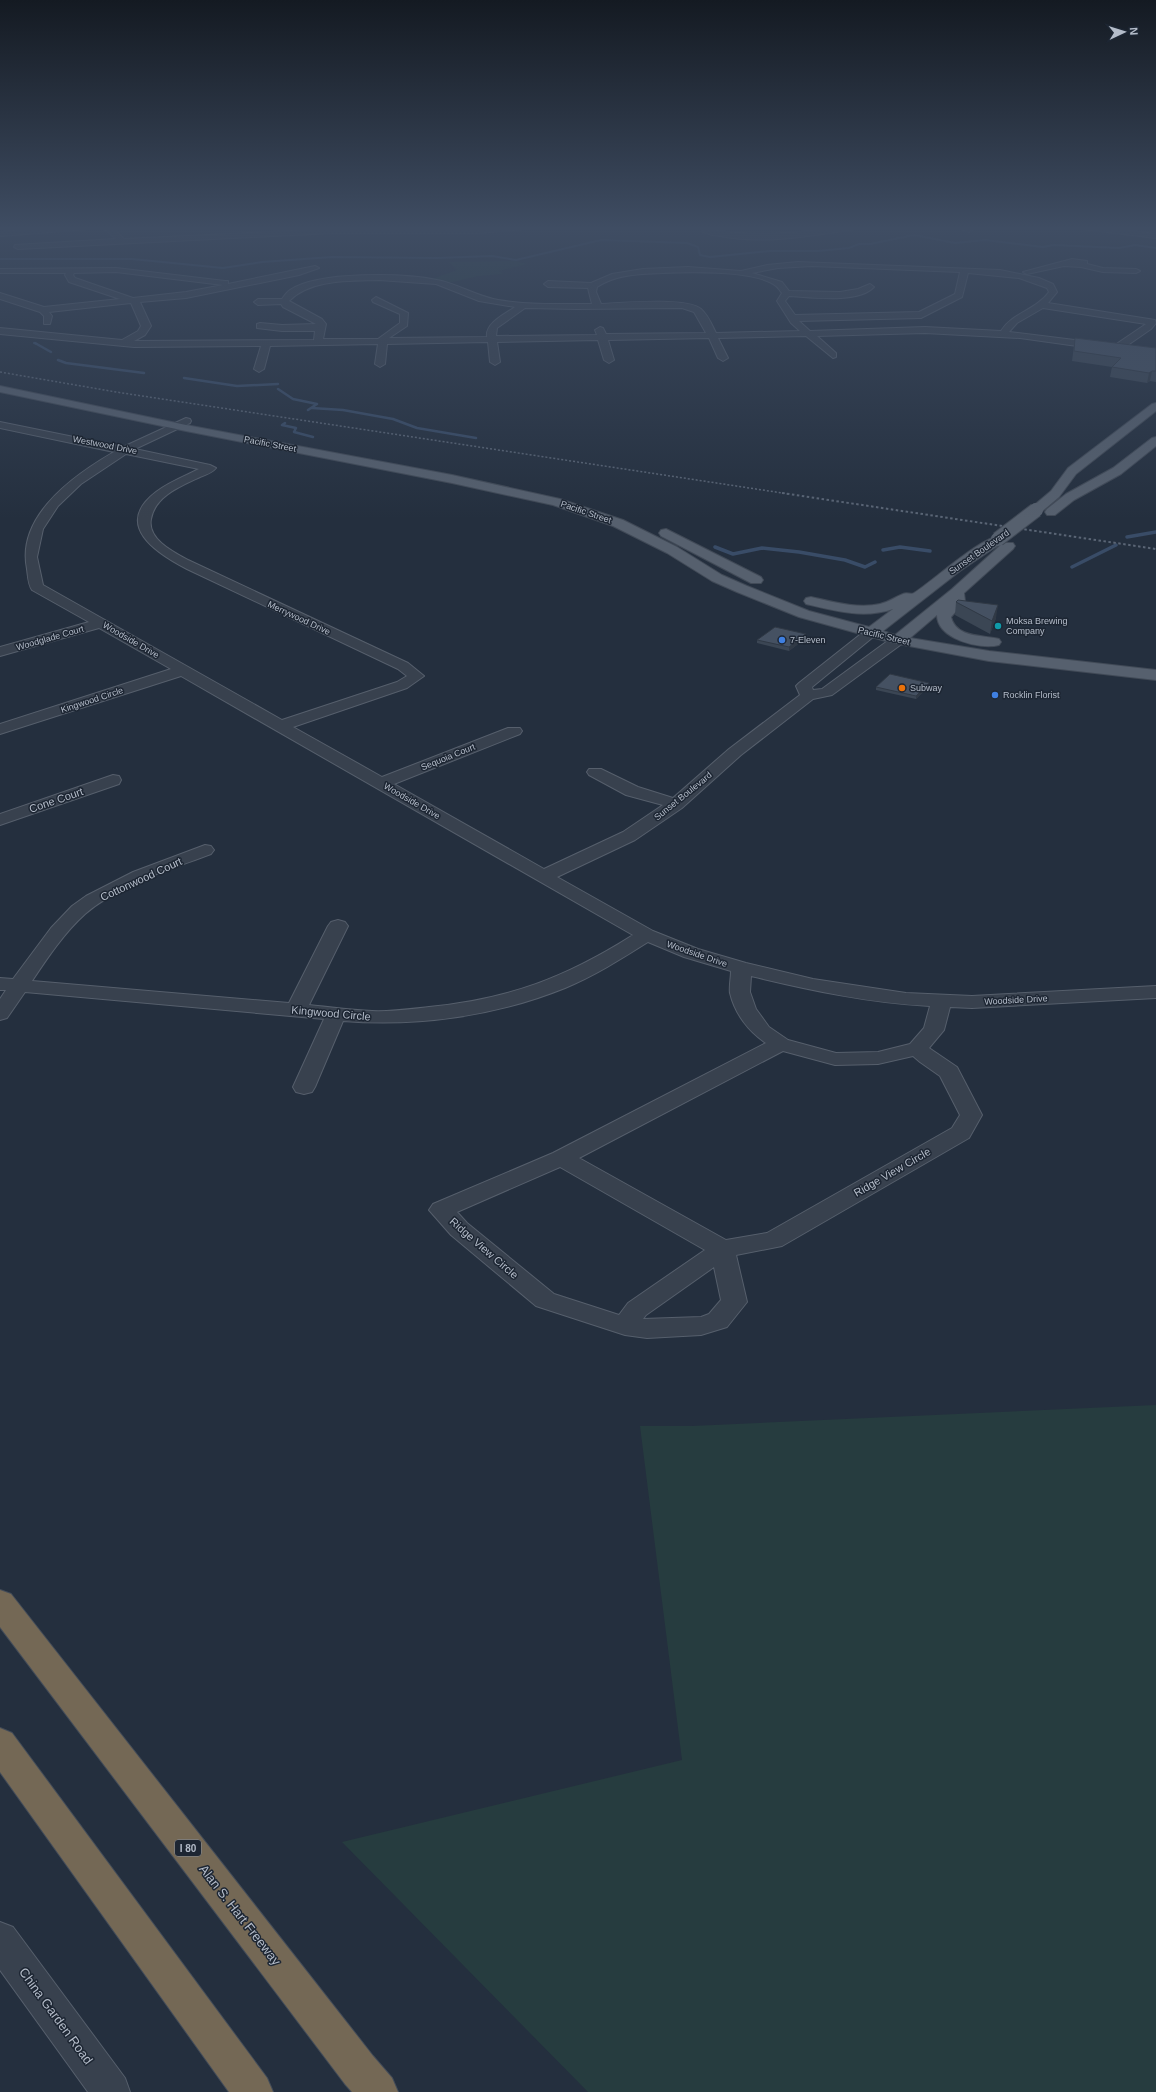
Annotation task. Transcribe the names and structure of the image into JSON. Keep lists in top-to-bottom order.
{
  "streets": {
    "highway": ["I 80", "Alan S. Hart Freeway"],
    "main road": ["Pacific Street", "Sunset Boulevard"],
    "street": [
      "Westwood Drive",
      "Merrywood Drive",
      "Woodglade Court",
      "Woodside Drive",
      "Kingwood Circle",
      "Sequoia Court",
      "Cone Court",
      "Cottonwood Court",
      "Ridge View Circle",
      "China Garden Road"
    ]
  },
  "crossings": [
    ["Pacific Street", "Sunset Boulevard"],
    ["Westwood Drive", "Merrywood Drive"],
    ["Sunset Boulevard", "Woodside Drive"],
    ["Merrywood Drive", "Woodside Drive"],
    ["Woodglade Court", "Woodside Drive"],
    ["Woodside Drive", "Kingwood Circle"],
    ["Woodside Drive", "Sequoia Court"],
    ["Kingwood Circle", "Cottonwood Court"]
  ],
  "places": [
    "Moksa Brewing Company",
    "7-Eleven",
    "Subway",
    "Rocklin Florist"
  ],
  "north": "right"
}
